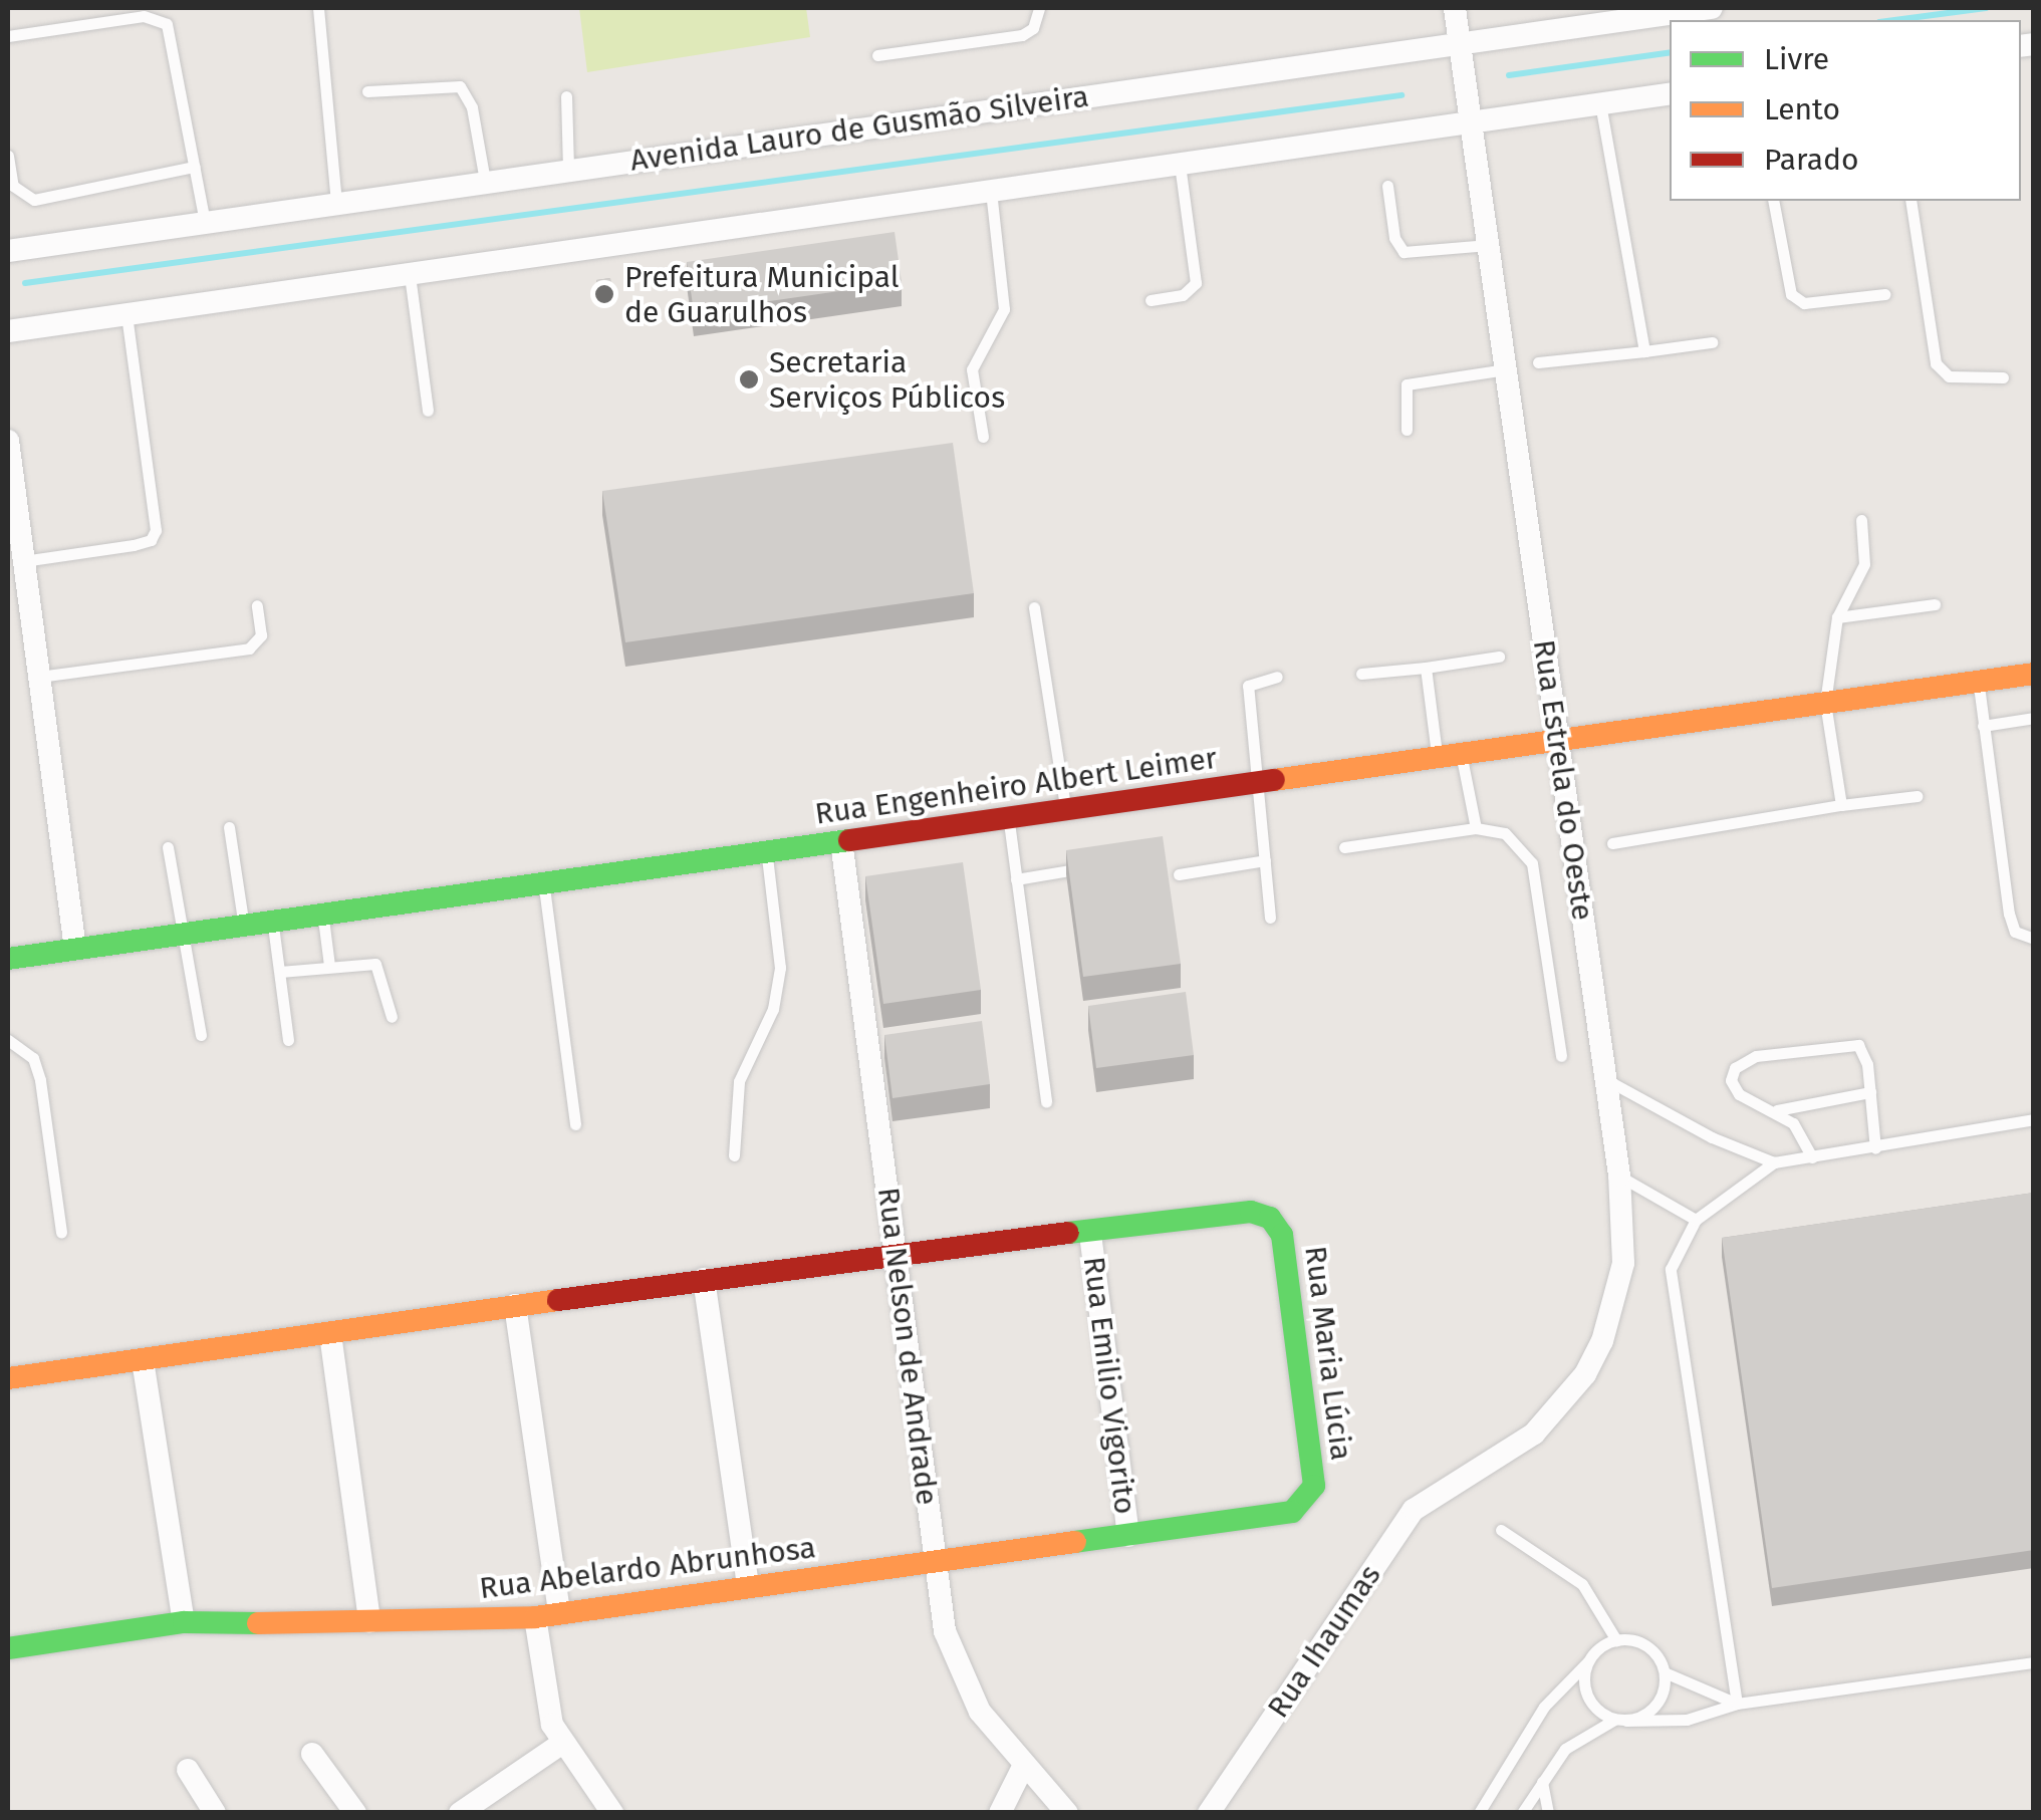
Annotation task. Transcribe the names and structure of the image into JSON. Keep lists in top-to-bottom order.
{
  "streets": {
    "street": [
      "Avenida Lauro de Gusmão Silveira",
      "Rua Estrela do Oeste",
      "Rua Engenheiro Albert Leimer",
      "Rua Nelson de Andrade",
      "Rua Maria Lúcia",
      "Rua Emilio Vigorito",
      "Rua Abelardo Abrunhosa",
      "Rua Ihaumas"
    ]
  },
  "crossings": [
    ["Avenida Lauro de Gusmão Silveira", "Rua Estrela do Oeste"],
    ["Rua Estrela do Oeste", "Rua Engenheiro Albert Leimer"],
    ["Rua Estrela do Oeste", "Rua Ihaumas"],
    ["Rua Engenheiro Albert Leimer", "Rua Nelson de Andrade"],
    ["Rua Nelson de Andrade", "Rua Abelardo Abrunhosa"],
    ["Rua Maria Lúcia", "Rua Emilio Vigorito"],
    ["Rua Maria Lúcia", "Rua Abelardo Abrunhosa"],
    ["Rua Emilio Vigorito", "Rua Abelardo Abrunhosa"]
  ],
  "places": ["Prefeitura Municipal de Guarulhos", "Secretaria Serviços Públicos"],
  "legend": ["Livre", "Lento", "Parado"]
}
